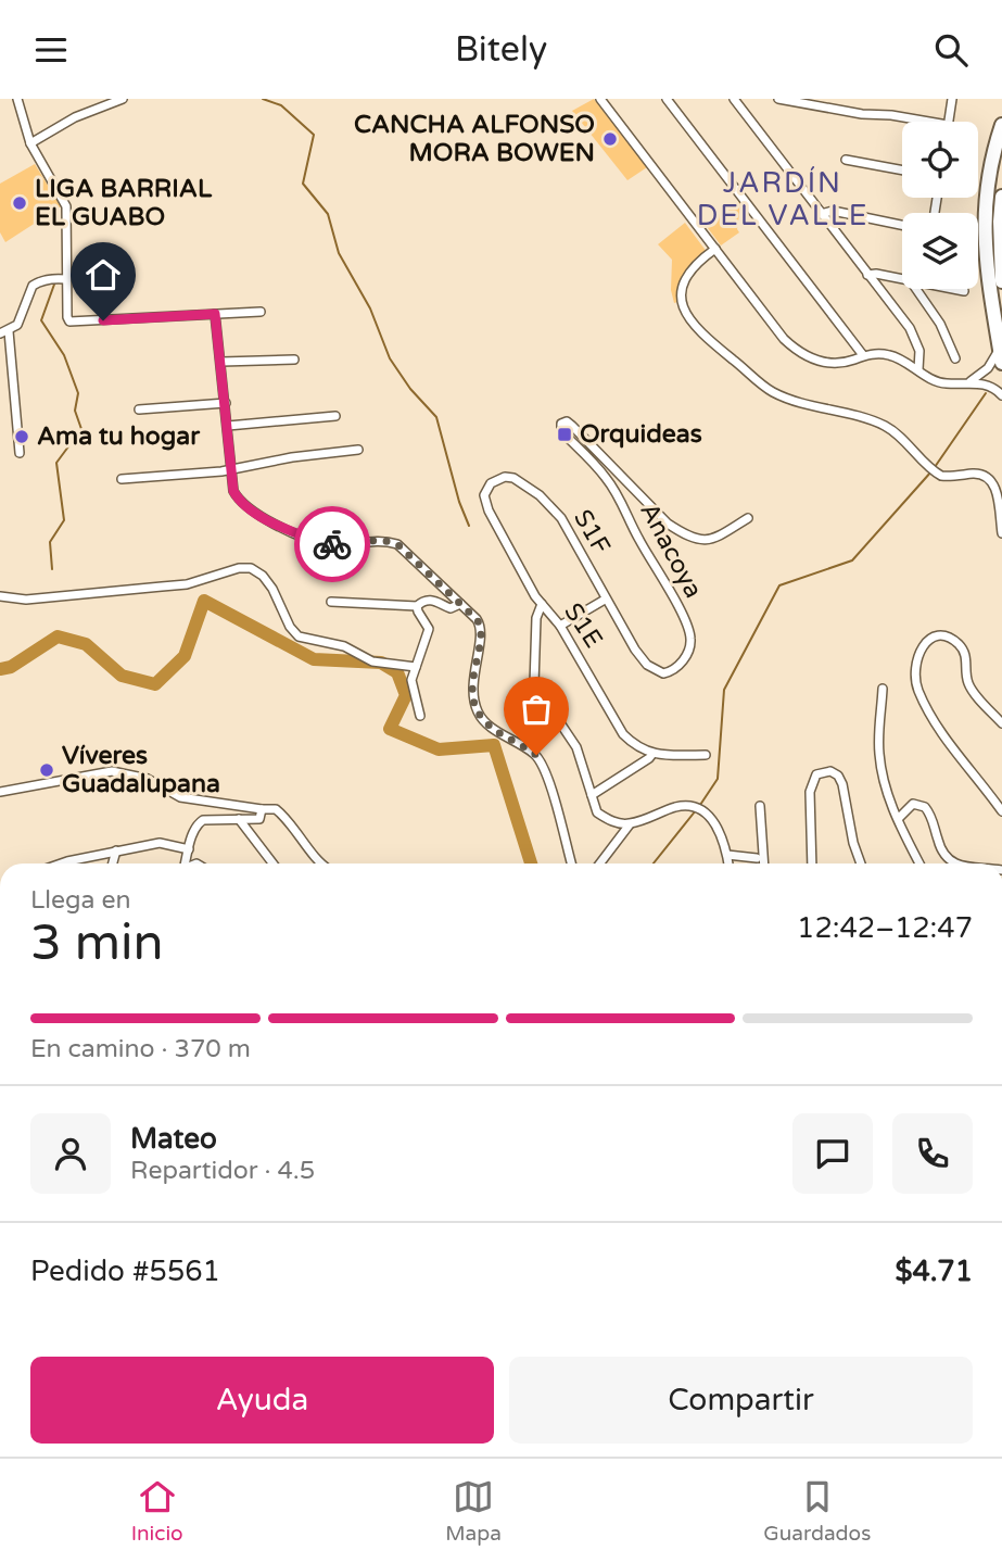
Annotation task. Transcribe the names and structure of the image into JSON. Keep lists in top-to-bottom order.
{
  "streets": {
    "street": ["S1F", "Anacoya", "S1E"]
  },
  "crossings": [
    ["S1F", "Anacoya"],
    ["S1F", "S1E"]
  ],
  "districts": ["JARDÍN DEL VALLE"],
  "places": {
    "other": [
      "CANCHA ALFONSO MORA BOWEN",
      "LIGA BARRIAL EL GUABO",
      "Ama tu hogar",
      "Víveres Guadalupana"
    ],
    "transit": ["Orquideas"]
  },
  "page": {
    "header": "Bitely",
    "heading": ["3 min", "Llega en", "12:42–12:47"],
    "panel": [
      "Mateo",
      "Repartidor · 4.5",
      "Pedido #5561",
      "$4.71"
    ],
    "bar": "En camino · 370 m",
    "buttons": ["Ayuda", "Compartir"],
    "tabs": ["Inicio", "Mapa", "Guardados"]
  }
}
